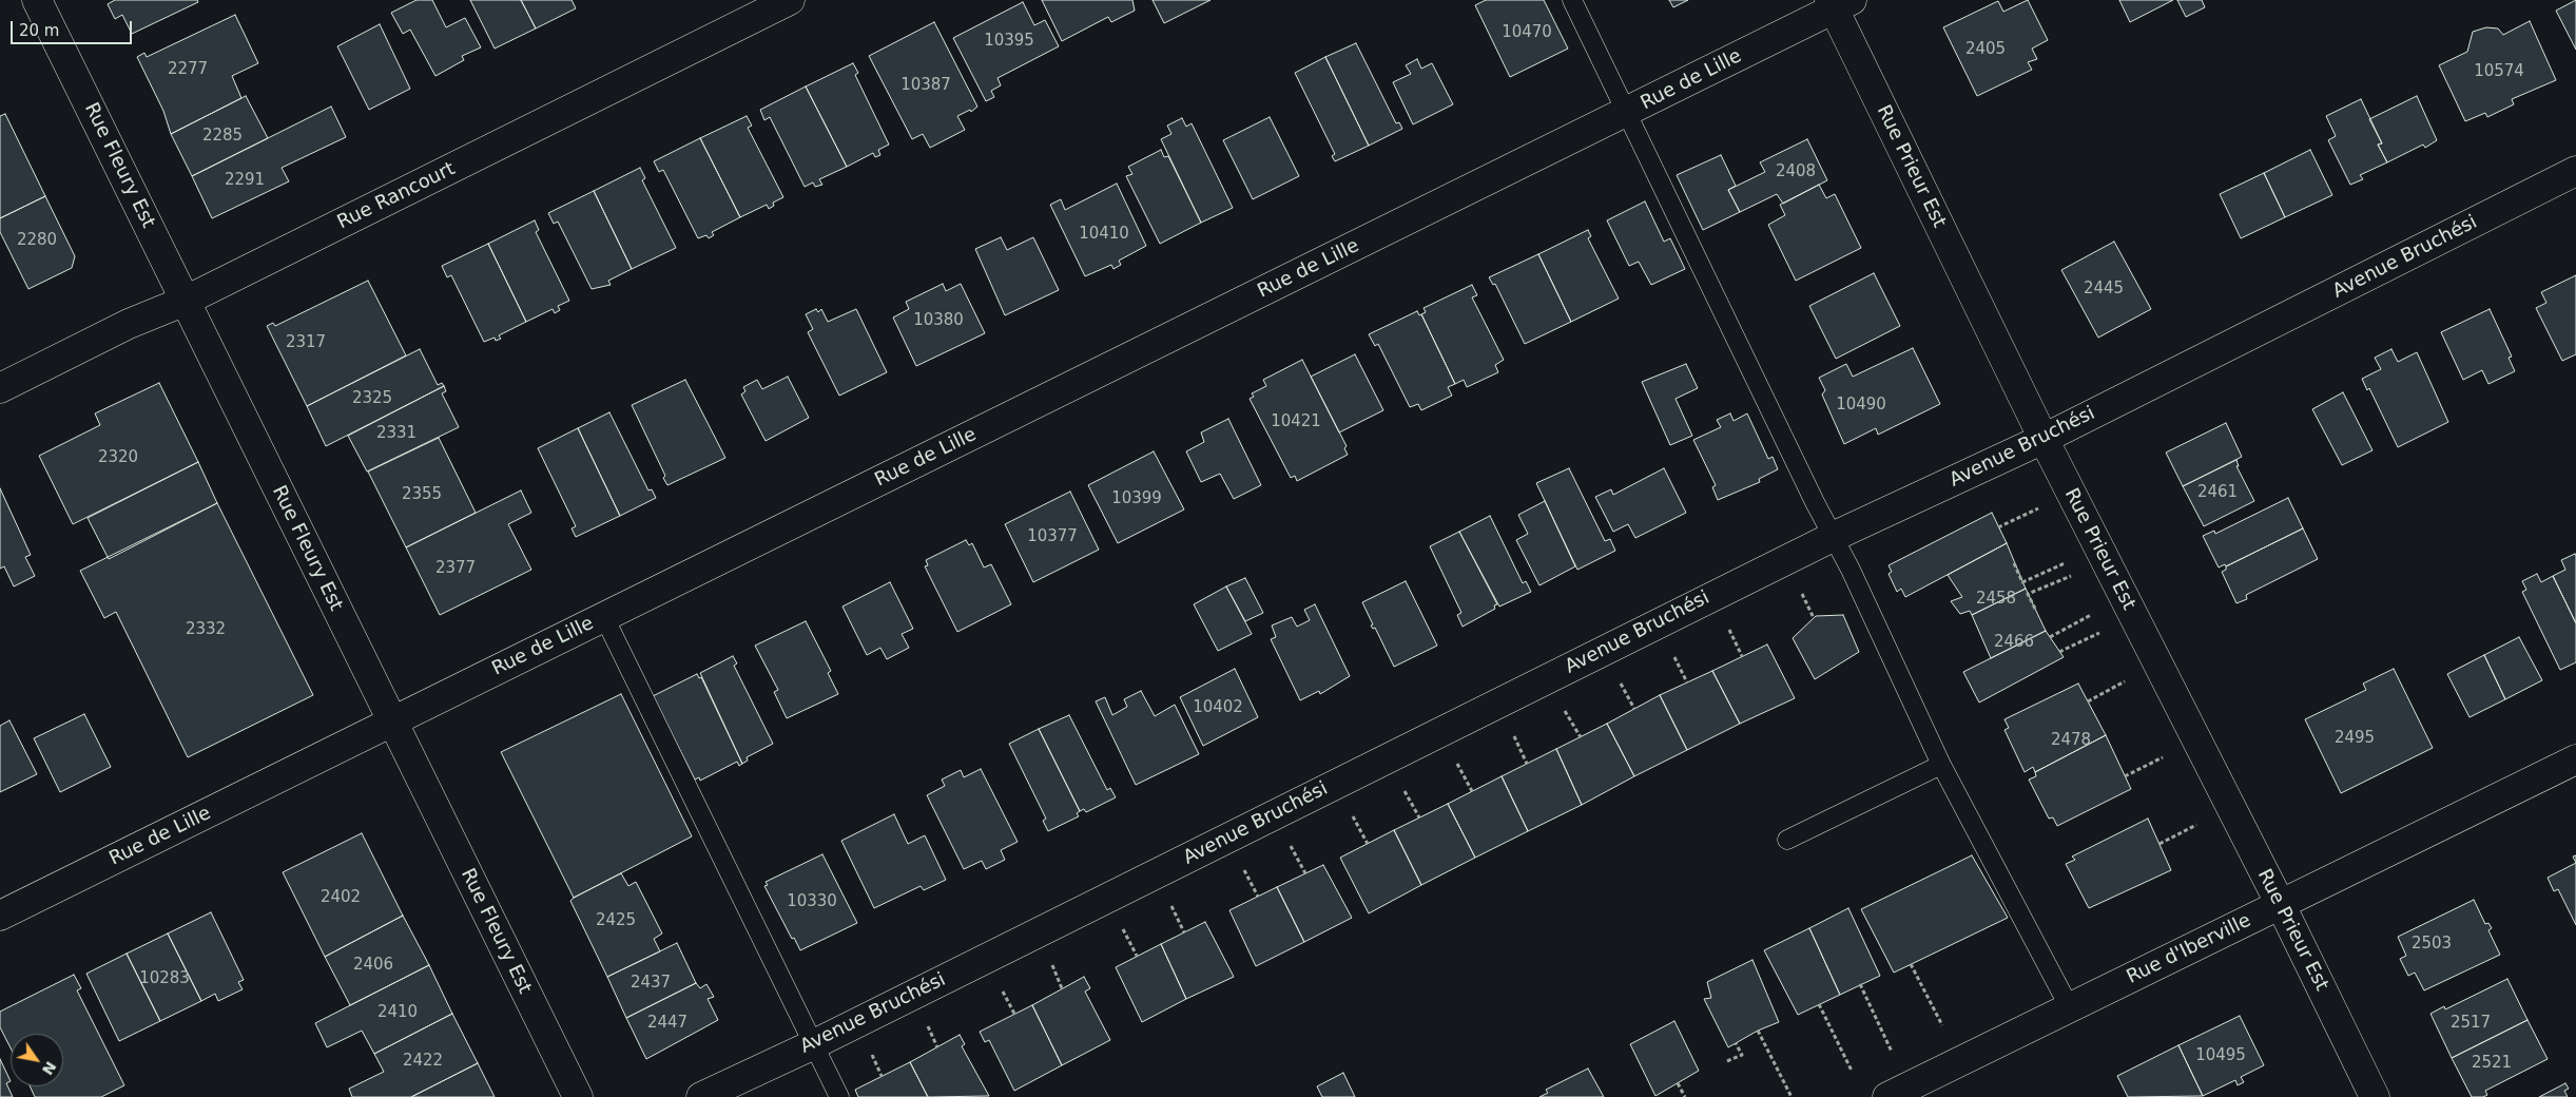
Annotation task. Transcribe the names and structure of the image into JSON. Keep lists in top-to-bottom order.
{
  "streets": {
    "street": [
      "Rue de Lille",
      "Rue Fleury Est",
      "Rue Prieur Est",
      "Rue Rancourt",
      "Avenue Bruchési",
      "Rue d'Iberville"
    ]
  },
  "crossings": [
    ["Rue de Lille", "Rue Fleury Est"],
    ["Rue de Lille", "Rue Prieur Est"],
    ["Rue Fleury Est", "Rue Rancourt"],
    ["Rue Prieur Est", "Avenue Bruchési"],
    ["Rue Prieur Est", "Rue d'Iberville"]
  ],
  "house_numbers": [
    "10470",
    "10395",
    "2405",
    "2277",
    "10574",
    "10387",
    "2285",
    "2408",
    "2291",
    "10410",
    "2280",
    "2445",
    "10380",
    "2317",
    "2325",
    "10490",
    "10421",
    "2331",
    "2320",
    "2461",
    "2355",
    "10399",
    "10377",
    "2377",
    "2458",
    "2332",
    "2466",
    "10402",
    "2495",
    "2478",
    "2402",
    "10330",
    "2425",
    "2503",
    "2406",
    "10283",
    "2437",
    "2410",
    "2447",
    "2517",
    "10495",
    "2422",
    "2521"
  ],
  "scale_bar": "20 m",
  "north": "bottom right"
}
